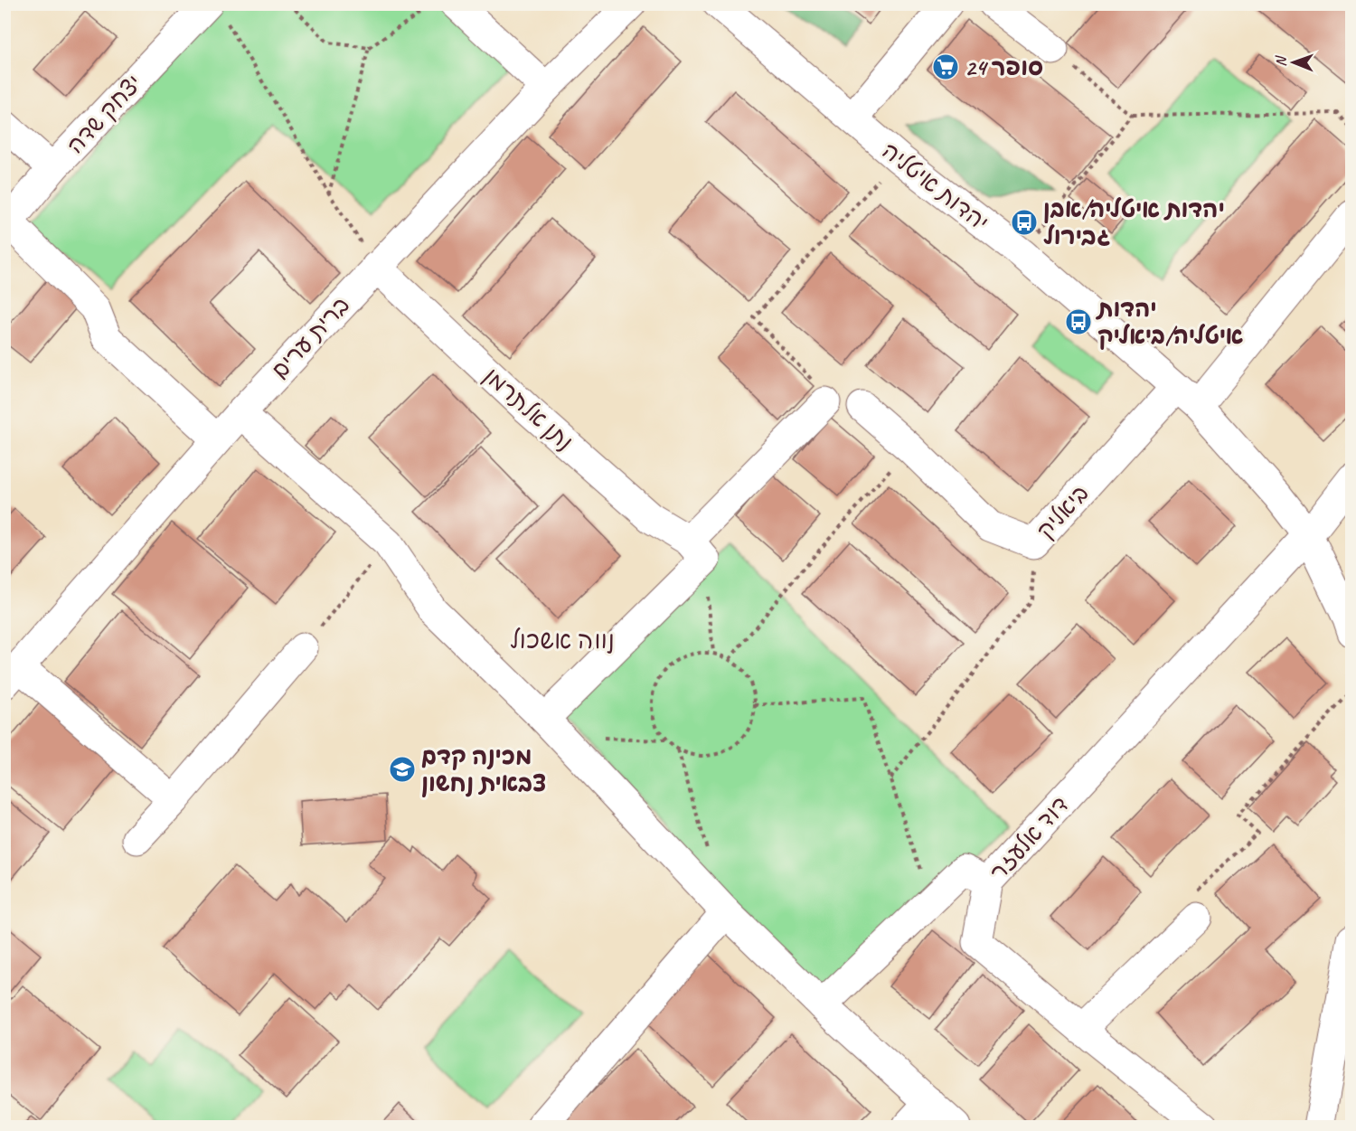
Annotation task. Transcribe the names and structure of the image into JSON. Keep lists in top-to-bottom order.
{
  "streets": {
    "street": [
      "יצחק שדה",
      "יהדות איטליה",
      "ברית ערים",
      "נתן אלתרמן",
      "ביאליק",
      "דוד אלעזר"
    ]
  },
  "crossings": [
    ["יהדות איטליה", "ביאליק"],
    ["יהדות איטליה", "דוד אלעזר"],
    ["ברית ערים", "נתן אלתרמן"]
  ],
  "districts": ["נווה אשכול"],
  "places": {
    "supermarket": ["סופר 24"],
    "bus stop": ["יהדות איטליה/אבן גבירול", "יהדות איטליה/ביאליק"],
    "school or university": ["מכינה קדם צבאית נחשון"]
  },
  "north": "left"
}
